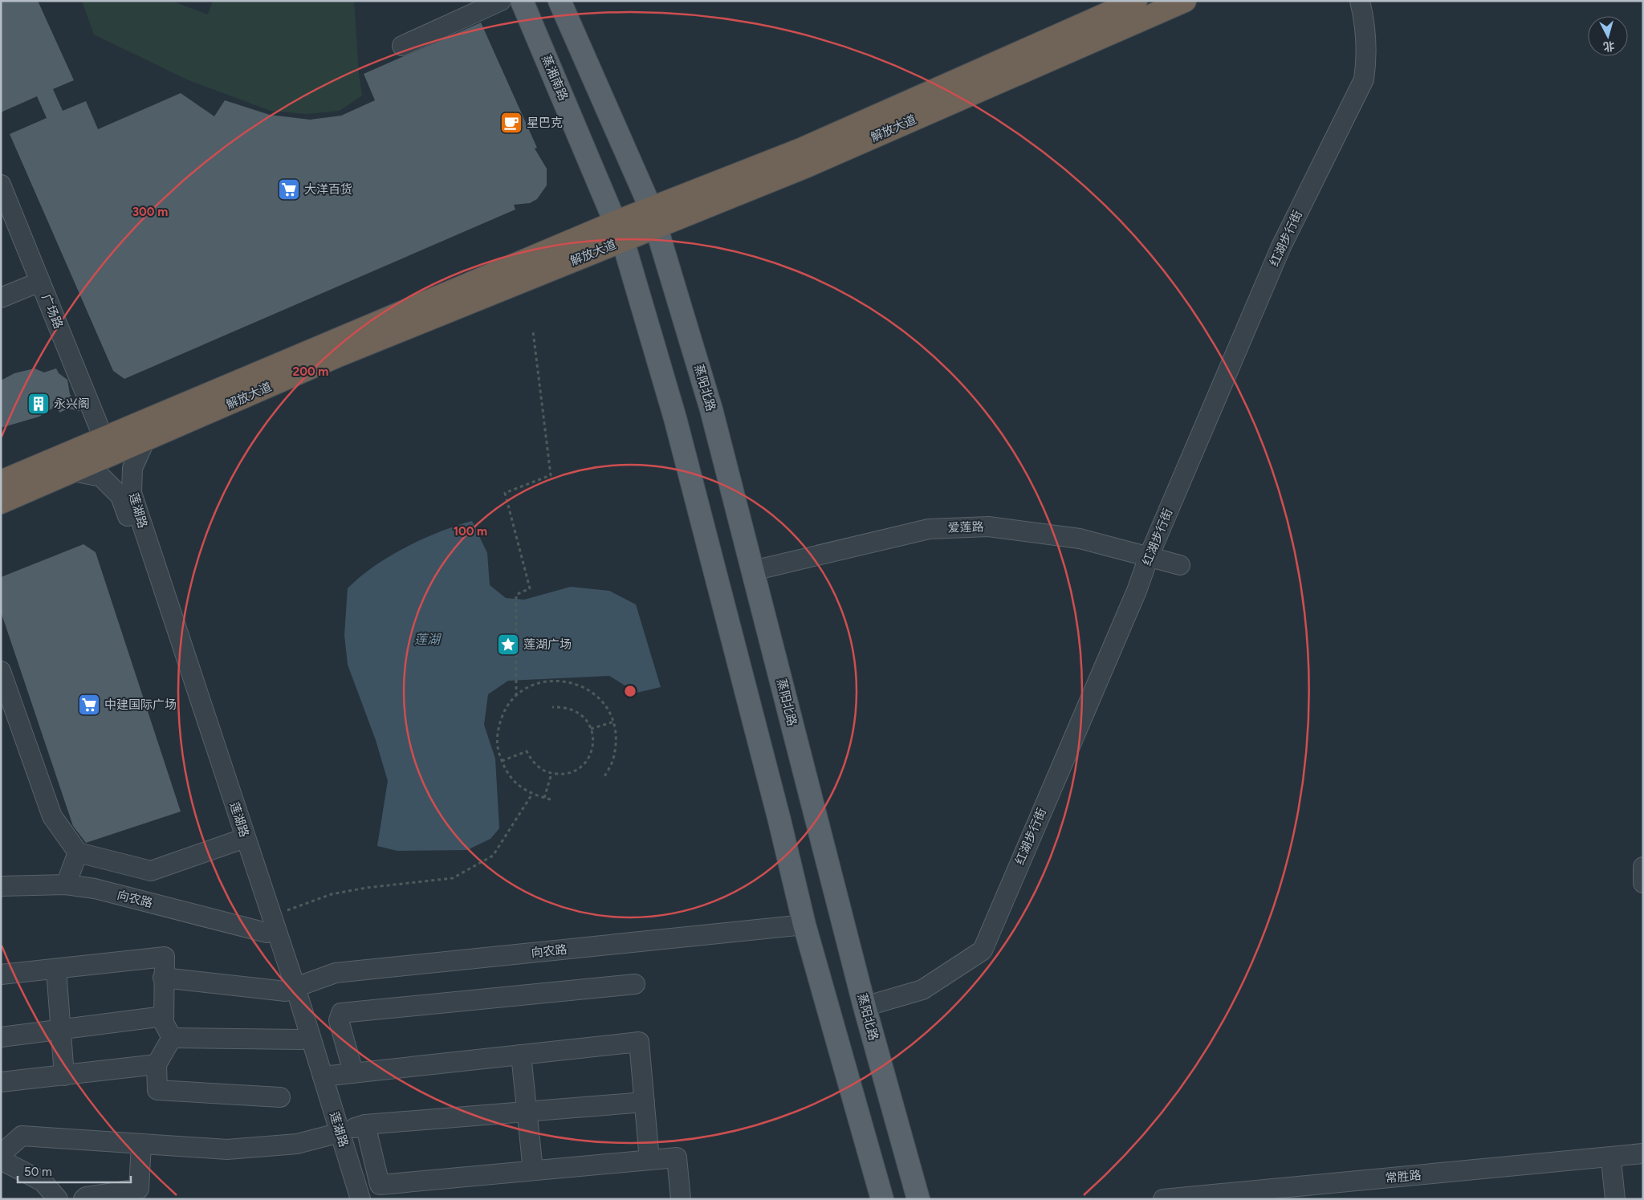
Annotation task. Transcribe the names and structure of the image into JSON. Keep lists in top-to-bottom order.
{
  "streets": {
    "highway": ["解放大道"],
    "main road": ["蒸湘南路", "蒸阳北路"],
    "street": [
      "红湖步行街",
      "广场路",
      "莲湖路",
      "爱莲路",
      "向农路",
      "常胜路"
    ]
  },
  "crossings": [
    ["蒸湘南路", "解放大道"],
    ["解放大道", "广场路"],
    ["解放大道", "蒸阳北路"],
    ["解放大道", "莲湖路"],
    ["红湖步行街", "蒸阳北路"],
    ["红湖步行街", "爱莲路"],
    ["蒸阳北路", "爱莲路"],
    ["莲湖路", "向农路"]
  ],
  "water": ["莲湖"],
  "places": {
    "cafe": ["星巴克"],
    "supermarket": ["大洋百货", "中建国际广场"],
    "building": ["永兴阁"],
    "place": ["莲湖广场"]
  },
  "scale_bar": "50 m",
  "north": "bottom",
  "rings": ["300 m", "200 m", "100 m"]
}
